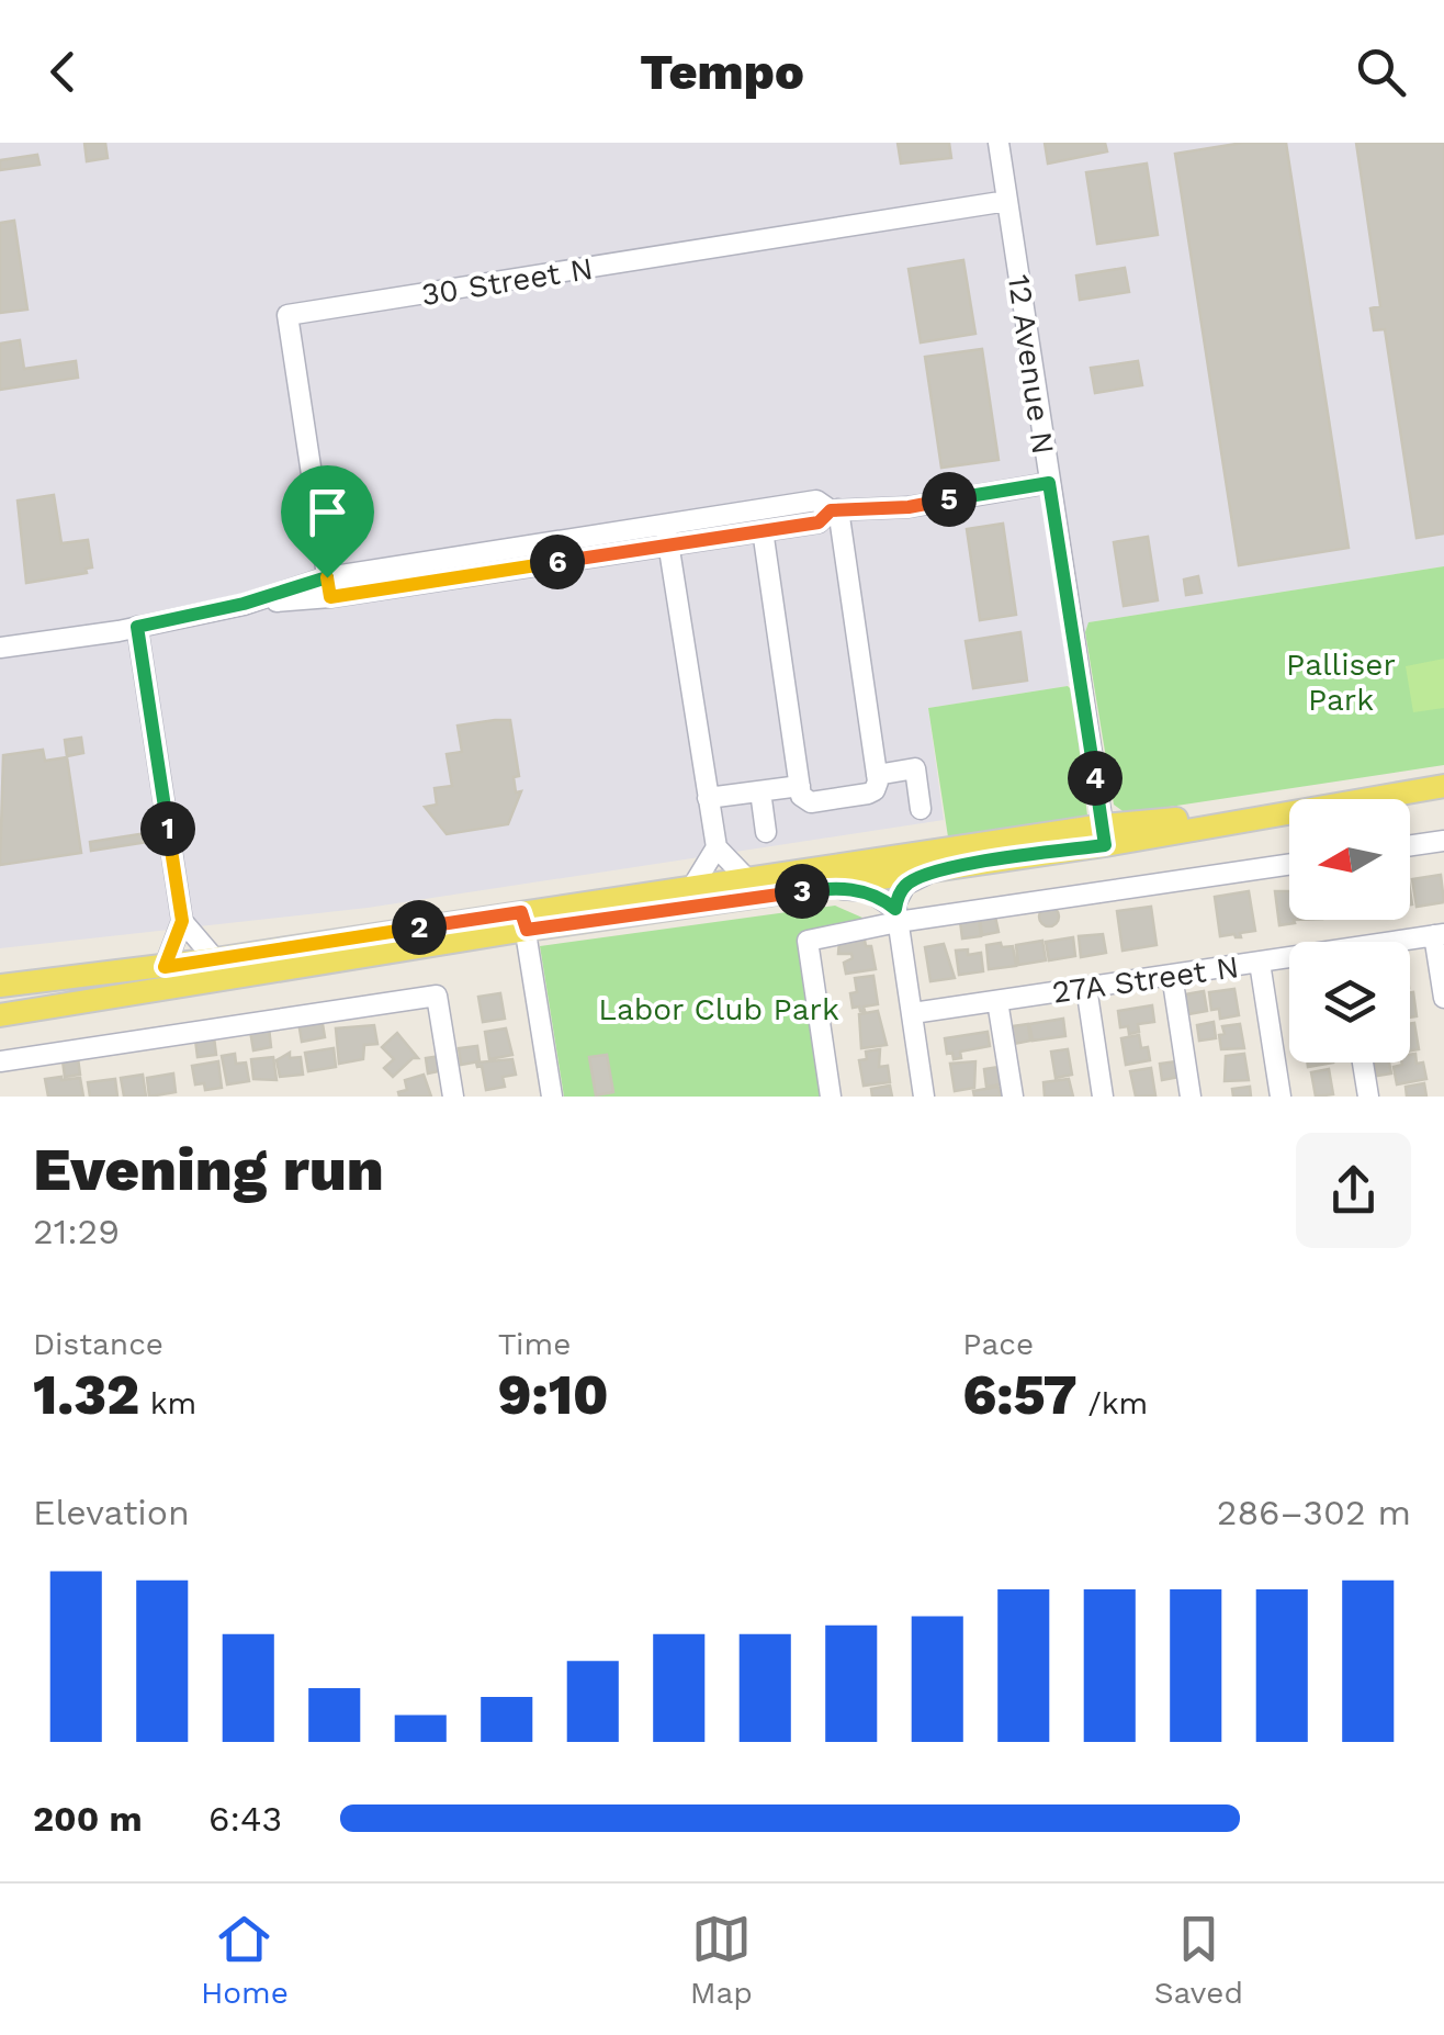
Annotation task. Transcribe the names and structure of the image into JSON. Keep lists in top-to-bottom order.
{
  "streets": {
    "street": ["30 Street N", "12 Avenue N", "27A Street N"]
  },
  "crossings": [
    ["30 Street N", "12 Avenue N"]
  ],
  "parks": ["Palliser Park", "Labor Club Park"],
  "north": "left",
  "page": {
    "header": "Tempo",
    "pins": [
      "5",
      "6",
      "4",
      "1",
      "3",
      "2"
    ],
    "heading": ["Evening run", "21:29"],
    "stats": [
      ["Distance", "1.32 km"],
      ["Time", "9:10"],
      ["Pace", "6:57 /km"]
    ],
    "chart": ["Elevation", "286–302 m"],
    "list": [
      {
        "name": "200 m",
        "note": "6:43"
      }
    ],
    "tabs": ["Home", "Map", "Saved"]
  }
}
